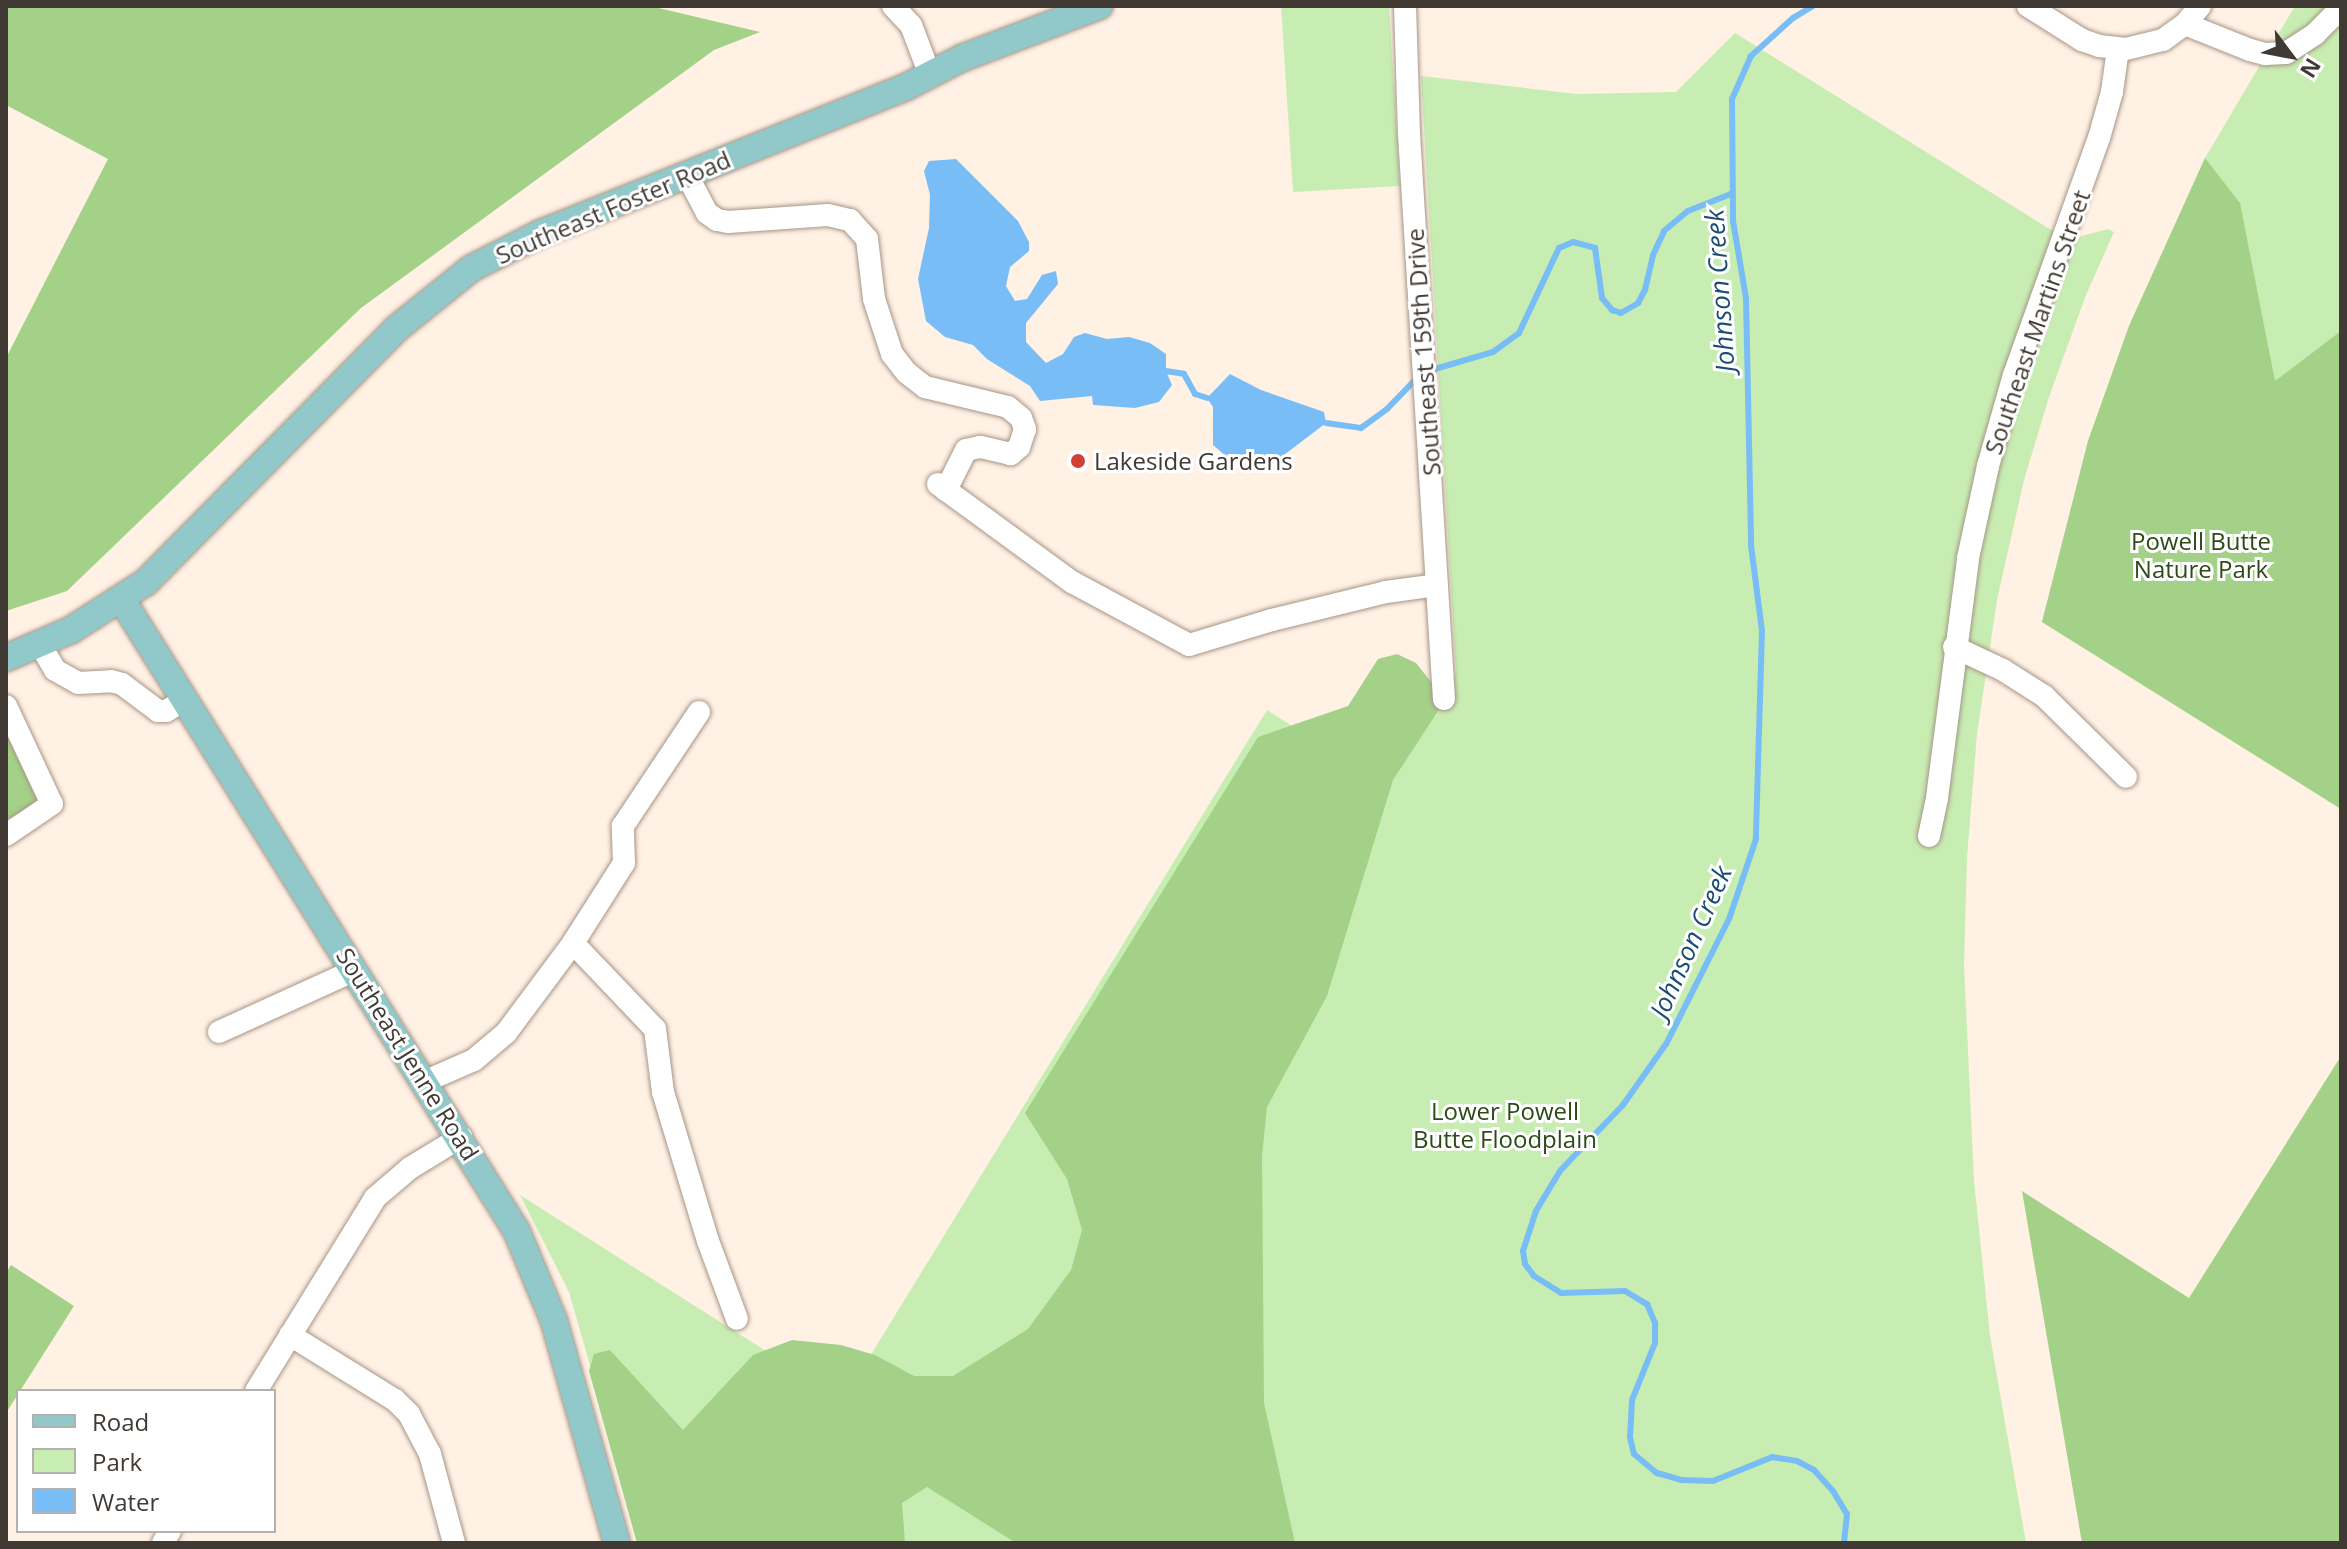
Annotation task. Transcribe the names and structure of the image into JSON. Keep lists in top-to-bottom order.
{
  "streets": {
    "main road": ["Southeast Foster Road", "Southeast Jenne Road"],
    "street": ["Southeast Martins Street", "Southeast 159th Drive"]
  },
  "crossings": [
    ["Southeast Foster Road", "Southeast Jenne Road"]
  ],
  "water": ["Johnson Creek"],
  "parks": ["Powell Butte Nature Park", "Lower Powell Butte Floodplain"],
  "places": ["Lakeside Gardens"],
  "legend": ["Road", "Park", "Water"],
  "north": "bottom right"
}
